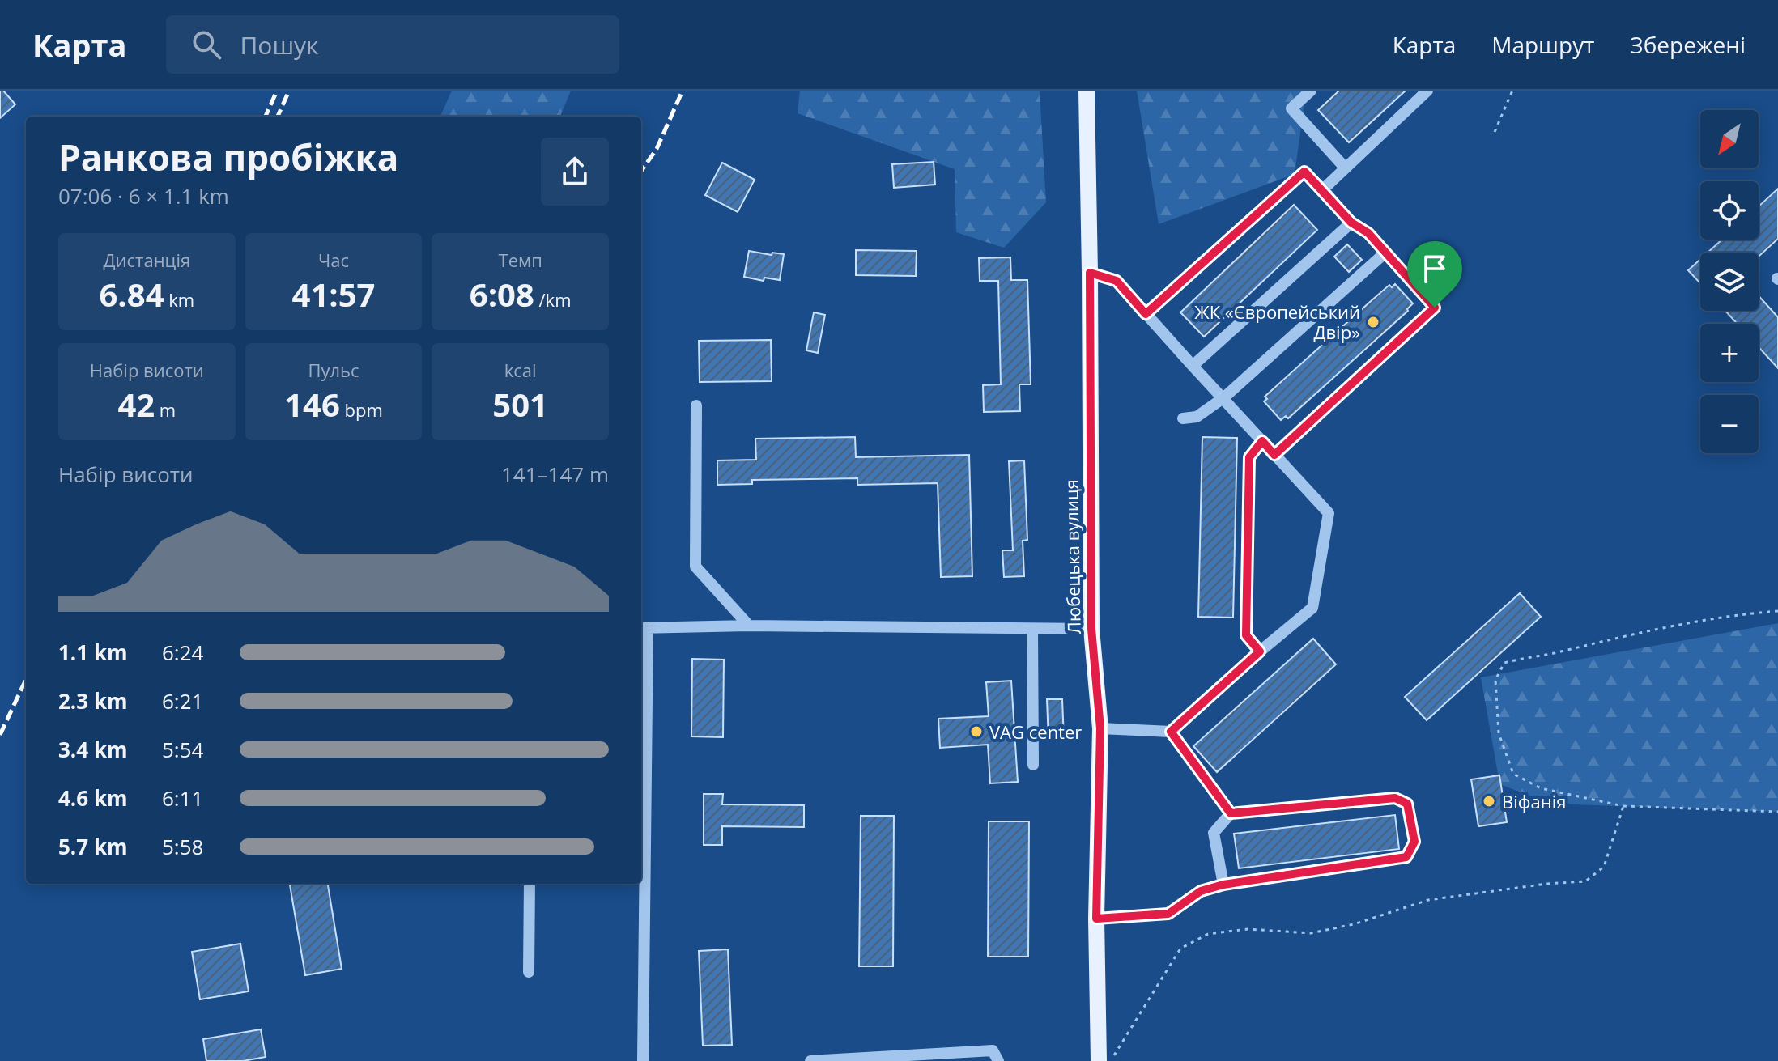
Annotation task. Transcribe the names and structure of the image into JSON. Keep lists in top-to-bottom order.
{
  "streets": {
    "main road": ["Любецька вулиця"]
  },
  "places": ["ЖК «Європейський Двір»", "VAG center", "Віфанія"],
  "north": "bottom left",
  "page": {
    "header": "Карта",
    "search": "Пошук",
    "nav": ["Карта", "Маршрут", "Збережені"],
    "map_buttons": ["+", "−"],
    "heading": ["Ранкова пробіжка", "07:06 · 6 × 1.1 km"],
    "stats": [
      ["Дистанція", "6.84 km"],
      ["Час", "41:57"],
      ["Темп", "6:08 /km"],
      ["Набір висоти", "42 m"],
      ["Пульс", "146 bpm"],
      ["kcal", "501"]
    ],
    "chart": ["Набір висоти", "141–147 m"],
    "list": [
      {
        "name": "1.1 km",
        "note": "6:24"
      },
      {
        "name": "2.3 km",
        "note": "6:21"
      },
      {
        "name": "3.4 km",
        "note": "5:54"
      },
      {
        "name": "4.6 km",
        "note": "6:11"
      },
      {
        "name": "5.7 km",
        "note": "5:58"
      }
    ]
  }
}
